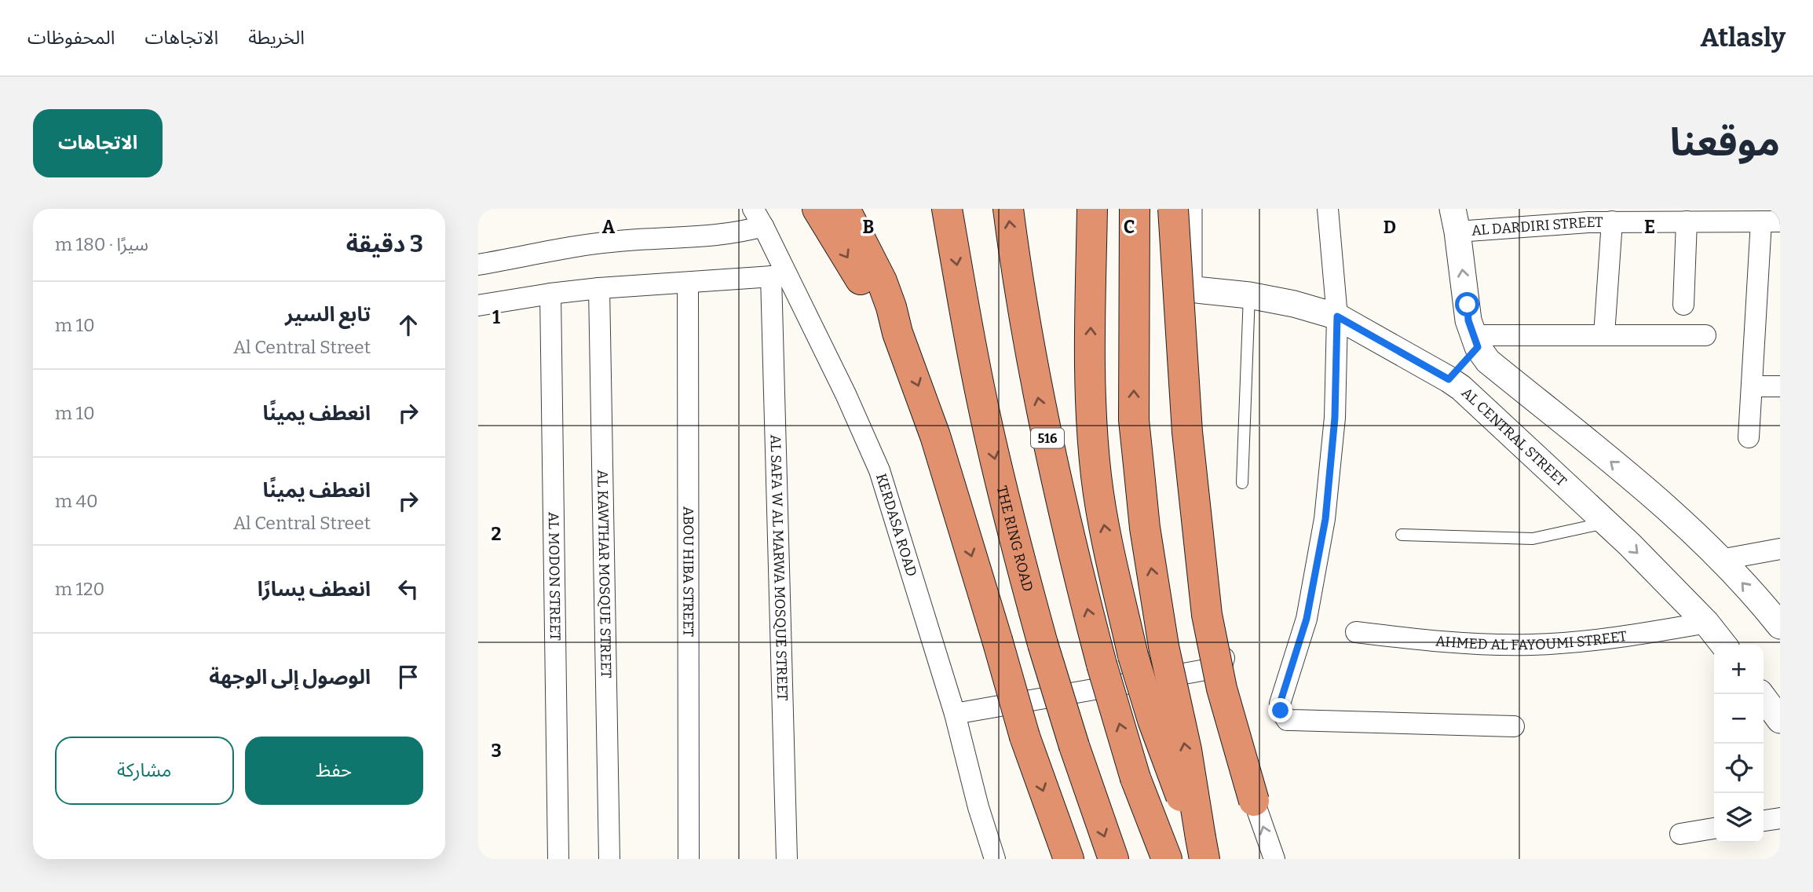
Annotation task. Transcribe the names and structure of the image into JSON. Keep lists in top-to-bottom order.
{
  "streets": {
    "highway": ["516", "THE RING ROAD"],
    "street": [
      "AL DARDIRI STREET",
      "AL CENTRAL STREET",
      "KERDASA ROAD",
      "AL SAFA W AL MARWA MOSQUE STREET",
      "ABOU HIBA STREET",
      "AL KAWTHAR MOSQUE STREET",
      "AL MODON STREET",
      "AHMED AL FAYOUMI STREET"
    ]
  },
  "crossings": [
    ["AL CENTRAL STREET", "AHMED AL FAYOUMI STREET"],
    ["KERDASA ROAD", "AL SAFA W AL MARWA MOSQUE STREET"]
  ],
  "page": {
    "header": "Atlasly",
    "nav": ["الخريطة", "الاتجاهات", "المحفوظات"],
    "title": "موقعنا",
    "buttons": [
      "الاتجاهات",
      ["حفظ", "مشاركة"]
    ],
    "heading": ["3 دقيقة", "سيرًا · 180 m"],
    "list": [
      ["تابع السير", "Al Central Street", "10 m"],
      ["انعطف يمينًا", "10 m"],
      ["انعطف يمينًا", "Al Central Street", "40 m"],
      ["انعطف يسارًا", "120 m"],
      "الوصول إلى الوجهة"
    ],
    "map_buttons": ["+", "−"]
  },
  "grid": {
    "columns": [
      "A",
      "B",
      "C",
      "D",
      "E"
    ],
    "rows": ["1", "2", "3"]
  }
}
